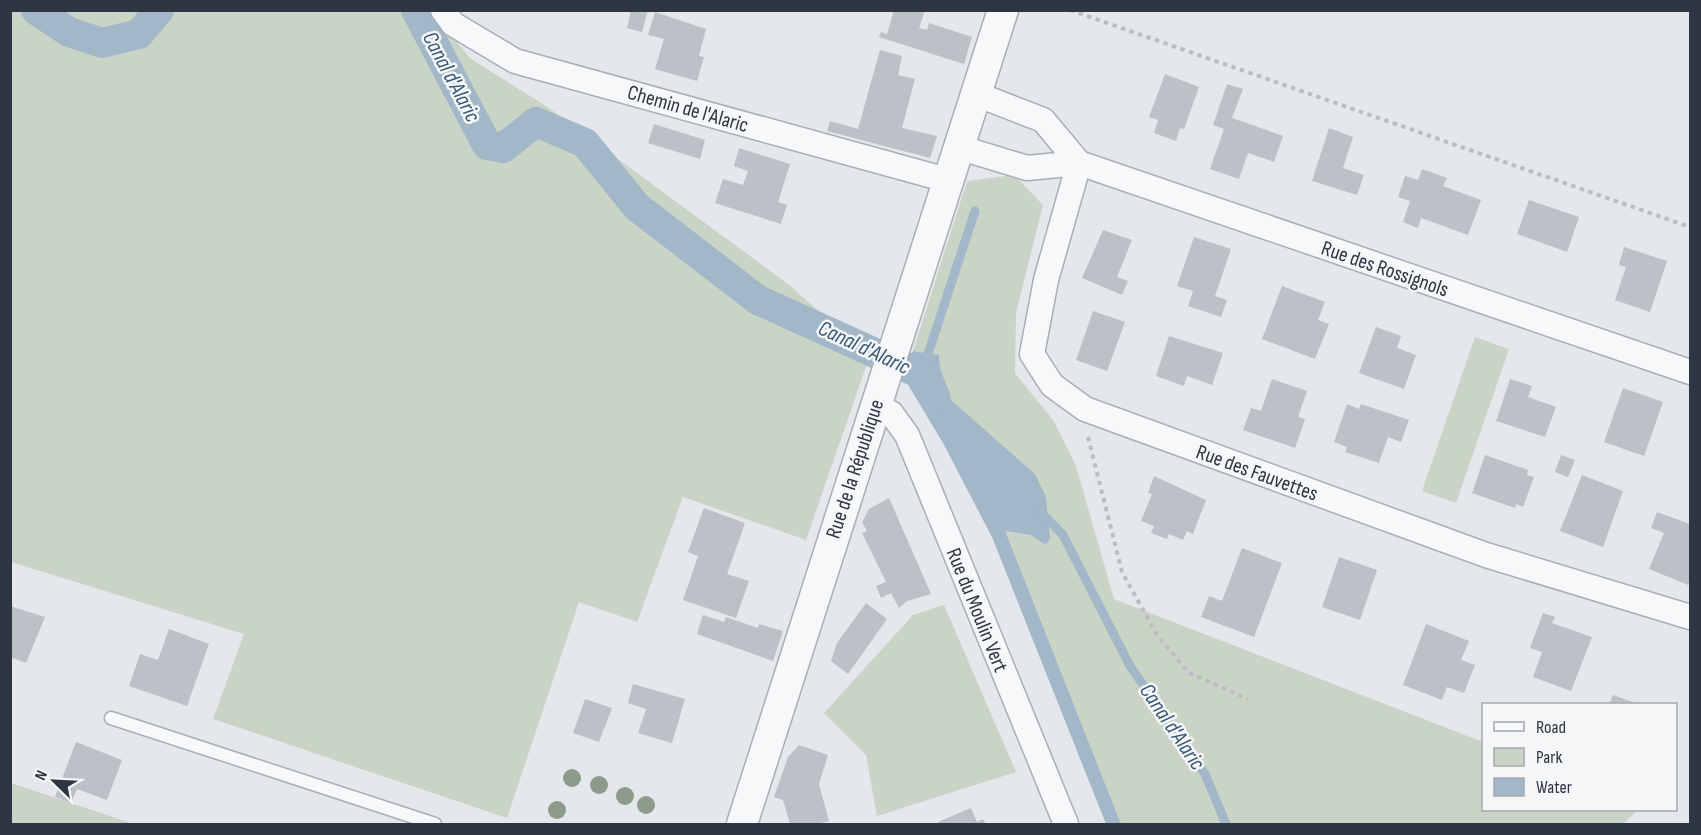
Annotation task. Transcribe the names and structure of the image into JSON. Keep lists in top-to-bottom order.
{
  "streets": {
    "street": [
      "Chemin de l'Alaric",
      "Rue des Rossignols",
      "Rue de la République",
      "Rue des Fauvettes",
      "Rue du Moulin Vert"
    ]
  },
  "crossings": [
    ["Chemin de l'Alaric", "Rue de la République"],
    ["Rue des Rossignols", "Rue de la République"],
    ["Rue des Rossignols", "Rue des Fauvettes"],
    ["Rue de la République", "Rue du Moulin Vert"]
  ],
  "water": ["Canal d'Alaric"],
  "legend": ["Road", "Park", "Water"],
  "north": "top left"
}
